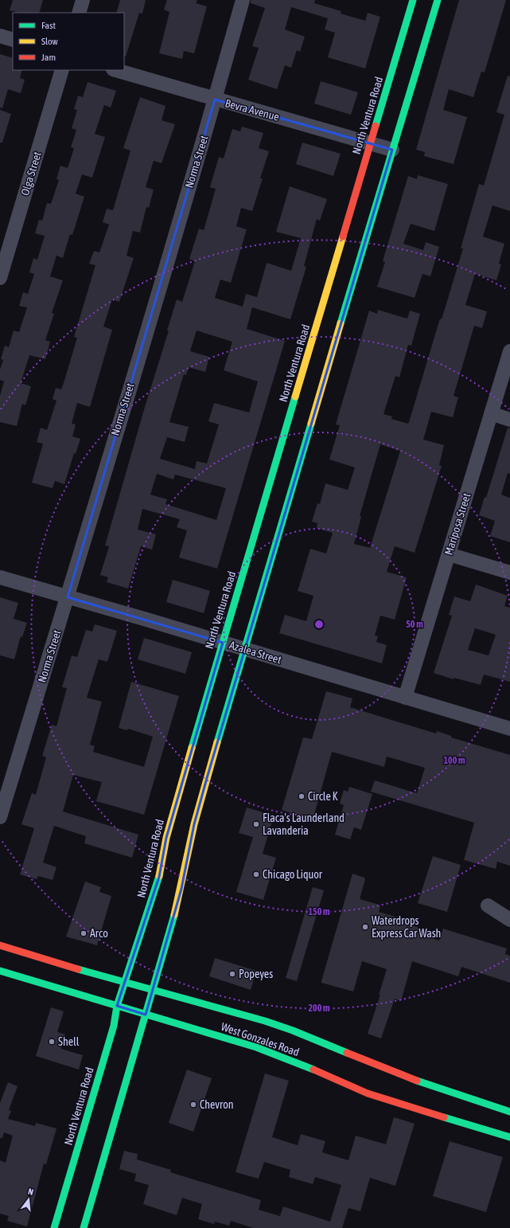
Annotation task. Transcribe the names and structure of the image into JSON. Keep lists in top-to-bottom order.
{
  "streets": {
    "main road": ["North Ventura Road", "West Gonzales Road"],
    "street": [
      "Bevra Avenue",
      "Norma Street",
      "Olga Street",
      "Mariposa Street",
      "Azalea Street"
    ]
  },
  "crossings": [
    ["Bevra Avenue", "North Ventura Road"],
    ["Bevra Avenue", "Norma Street"],
    ["North Ventura Road", "Azalea Street"],
    ["North Ventura Road", "West Gonzales Road"],
    ["Norma Street", "Azalea Street"],
    ["Mariposa Street", "Azalea Street"]
  ],
  "places": [
    "Circle K",
    "Flaca's Launderland Lavanderia",
    "Chicago Liquor",
    "Waterdrops Express Car Wash",
    "Arco",
    "Popeyes",
    "Shell",
    "Chevron"
  ],
  "legend": ["Fast", "Slow", "Jam"],
  "north": "top",
  "rings": [
    "50 m",
    "100 m",
    "150 m",
    "200 m"
  ]
}
